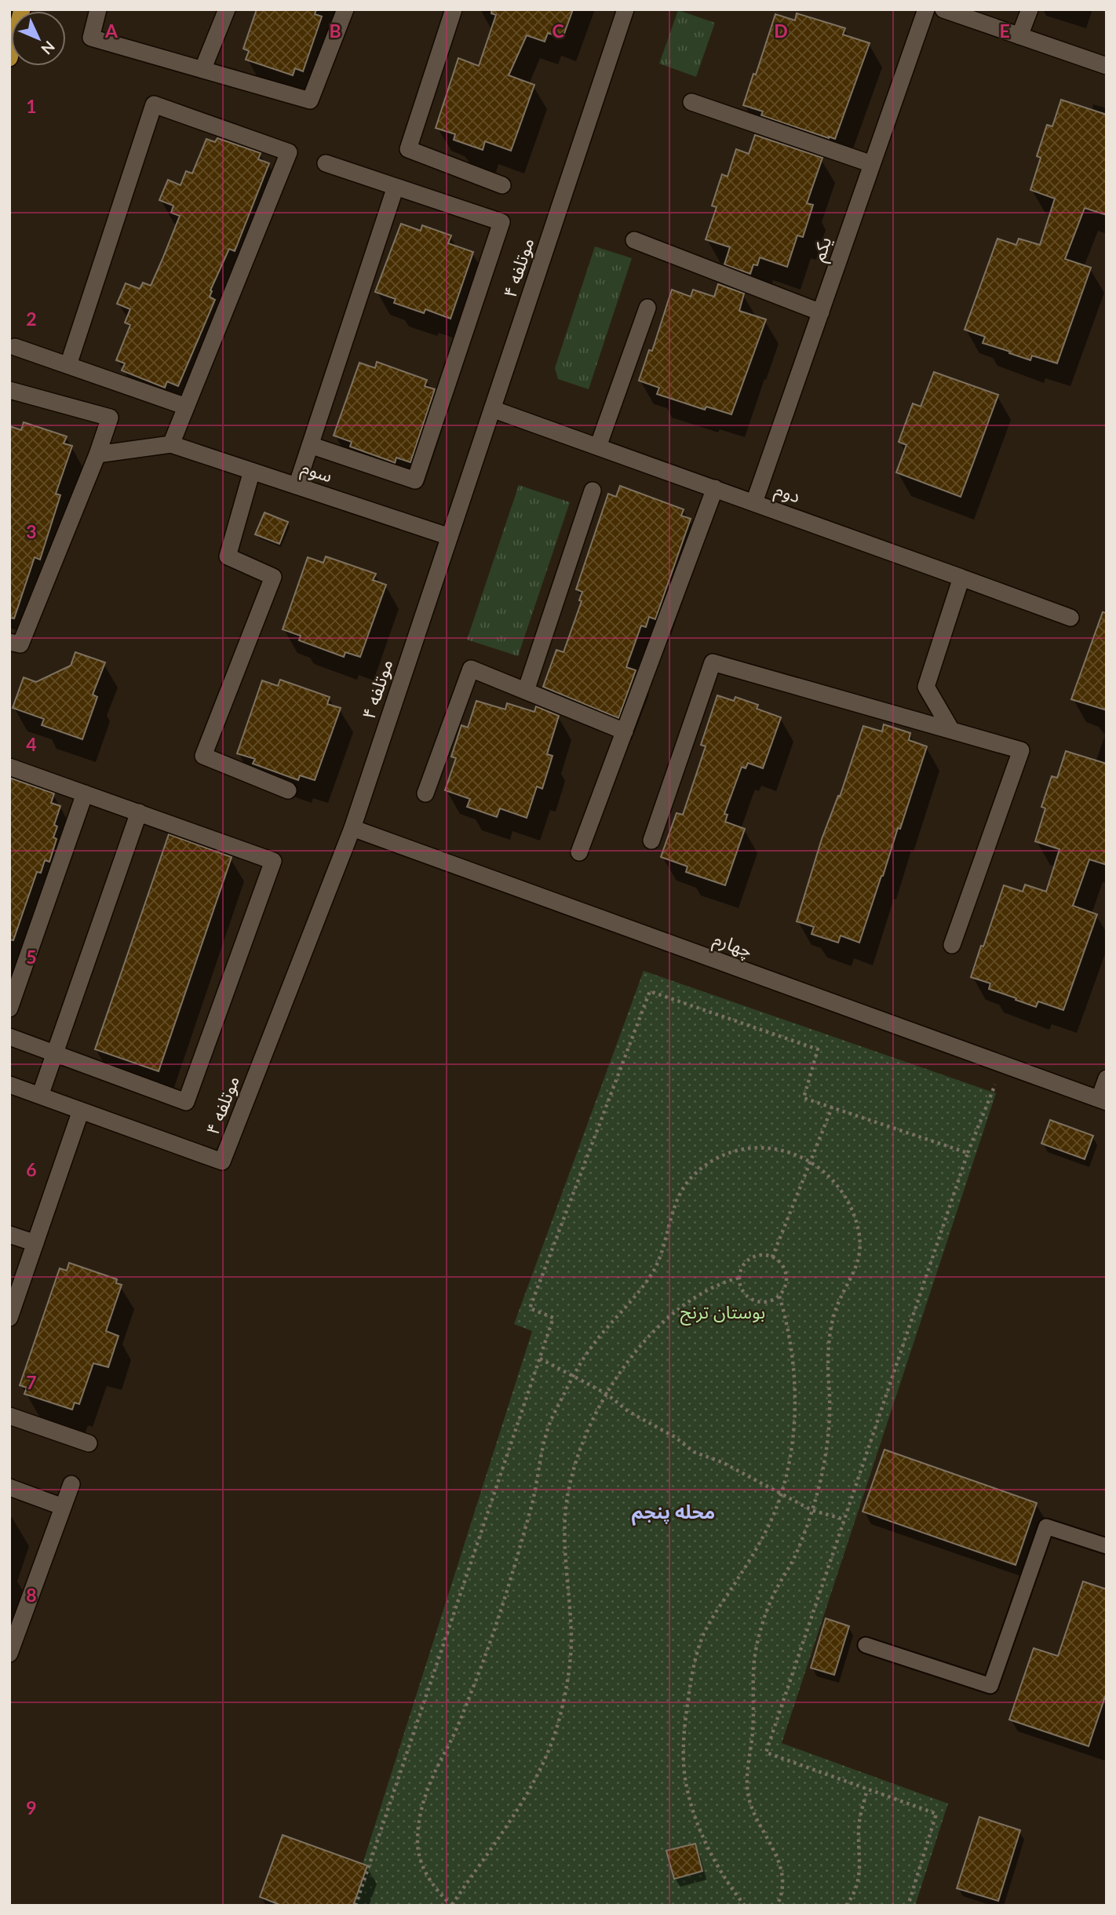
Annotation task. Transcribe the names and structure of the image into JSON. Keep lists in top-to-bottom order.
{
  "streets": {
    "street": [
      "یکم",
      "موتلفه ۴",
      "سوم",
      "دوم",
      "چهارم"
    ]
  },
  "crossings": [
    ["یکم", "دوم"],
    ["موتلفه ۴", "سوم"],
    ["موتلفه ۴", "دوم"],
    ["موتلفه ۴", "چهارم"]
  ],
  "districts": ["محله پنجم"],
  "parks": ["بوستان ترنج"],
  "north": "bottom right",
  "grid": {
    "columns": [
      "A",
      "B",
      "C",
      "D",
      "E"
    ],
    "rows": [
      "1",
      "2",
      "3",
      "4",
      "5",
      "6",
      "7",
      "8",
      "9"
    ]
  }
}
